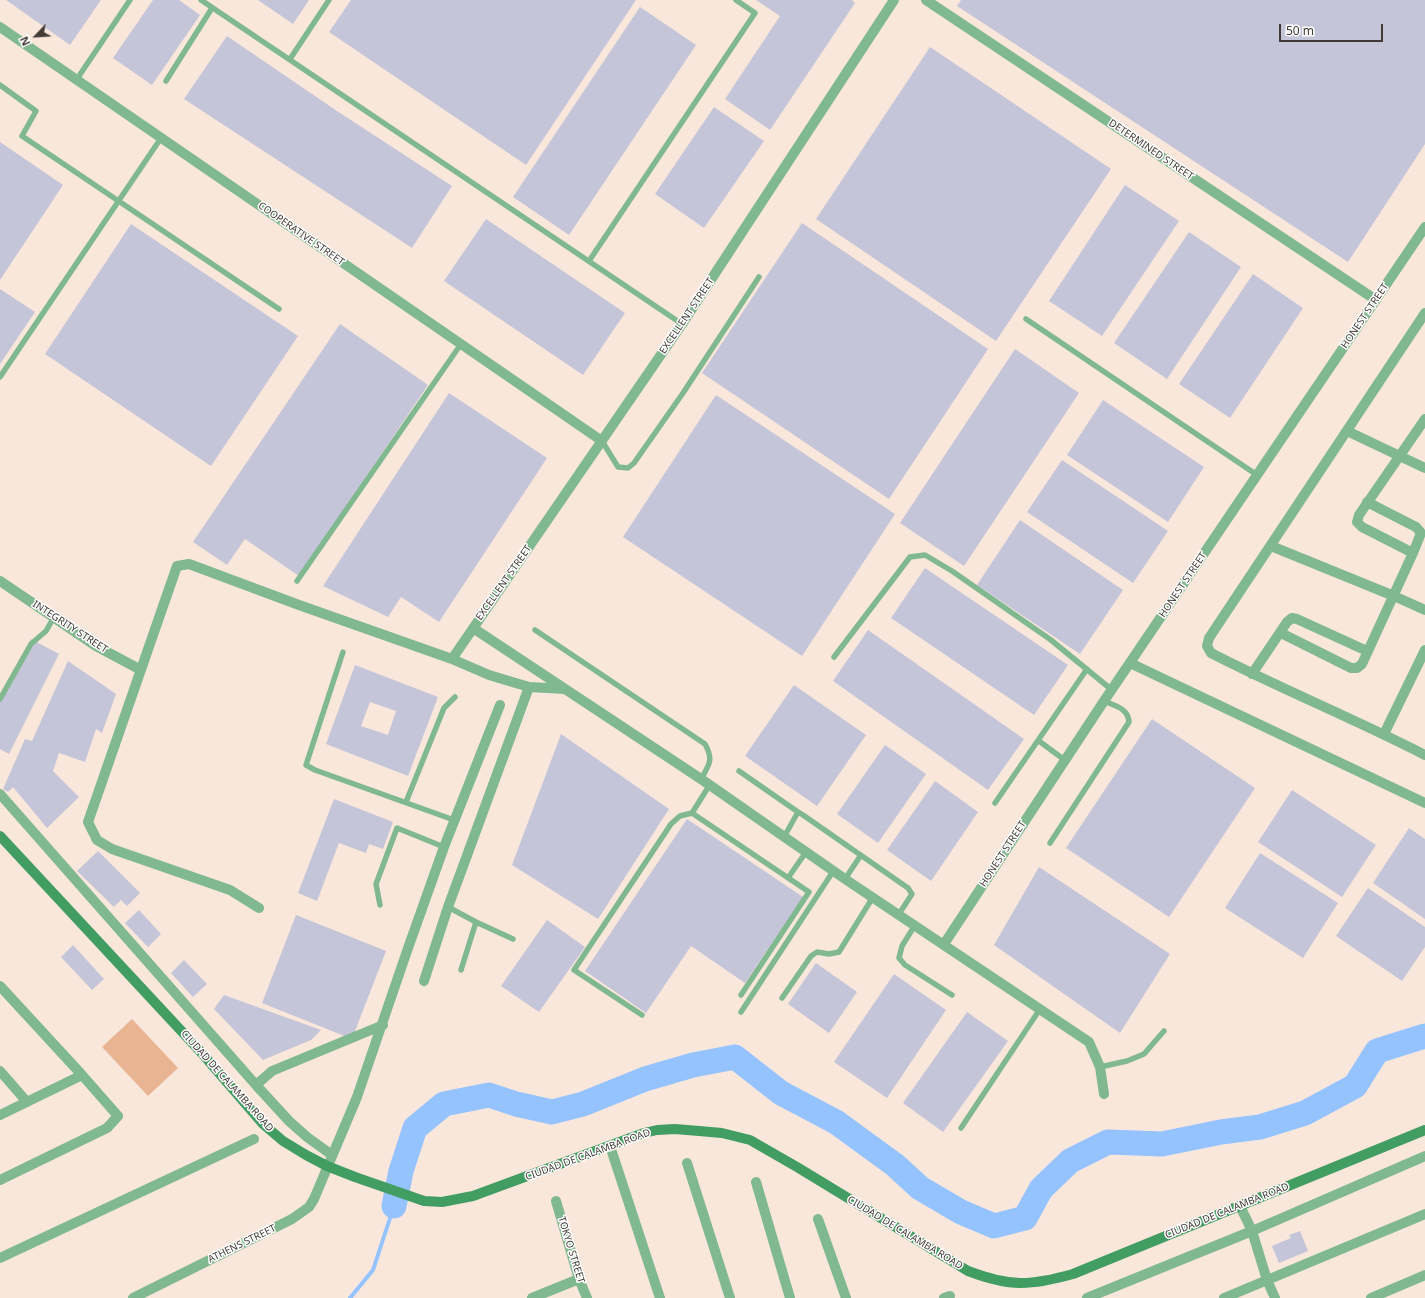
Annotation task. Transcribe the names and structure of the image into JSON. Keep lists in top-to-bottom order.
{
  "streets": {
    "main road": ["CIUDAD DE CALAMBA ROAD"],
    "street": [
      "DETERMINED STREET",
      "COOPERATIVE STREET",
      "EXCELLENT STREET",
      "HONEST STREET",
      "INTEGRITY STREET",
      "ATHENS STREET",
      "TOKYO STREET"
    ]
  },
  "crossings": [
    ["DETERMINED STREET", "HONEST STREET"],
    ["COOPERATIVE STREET", "EXCELLENT STREET"],
    ["CIUDAD DE CALAMBA ROAD", "ATHENS STREET"]
  ],
  "scale_bar": "50 m",
  "north": "bottom left"
}
